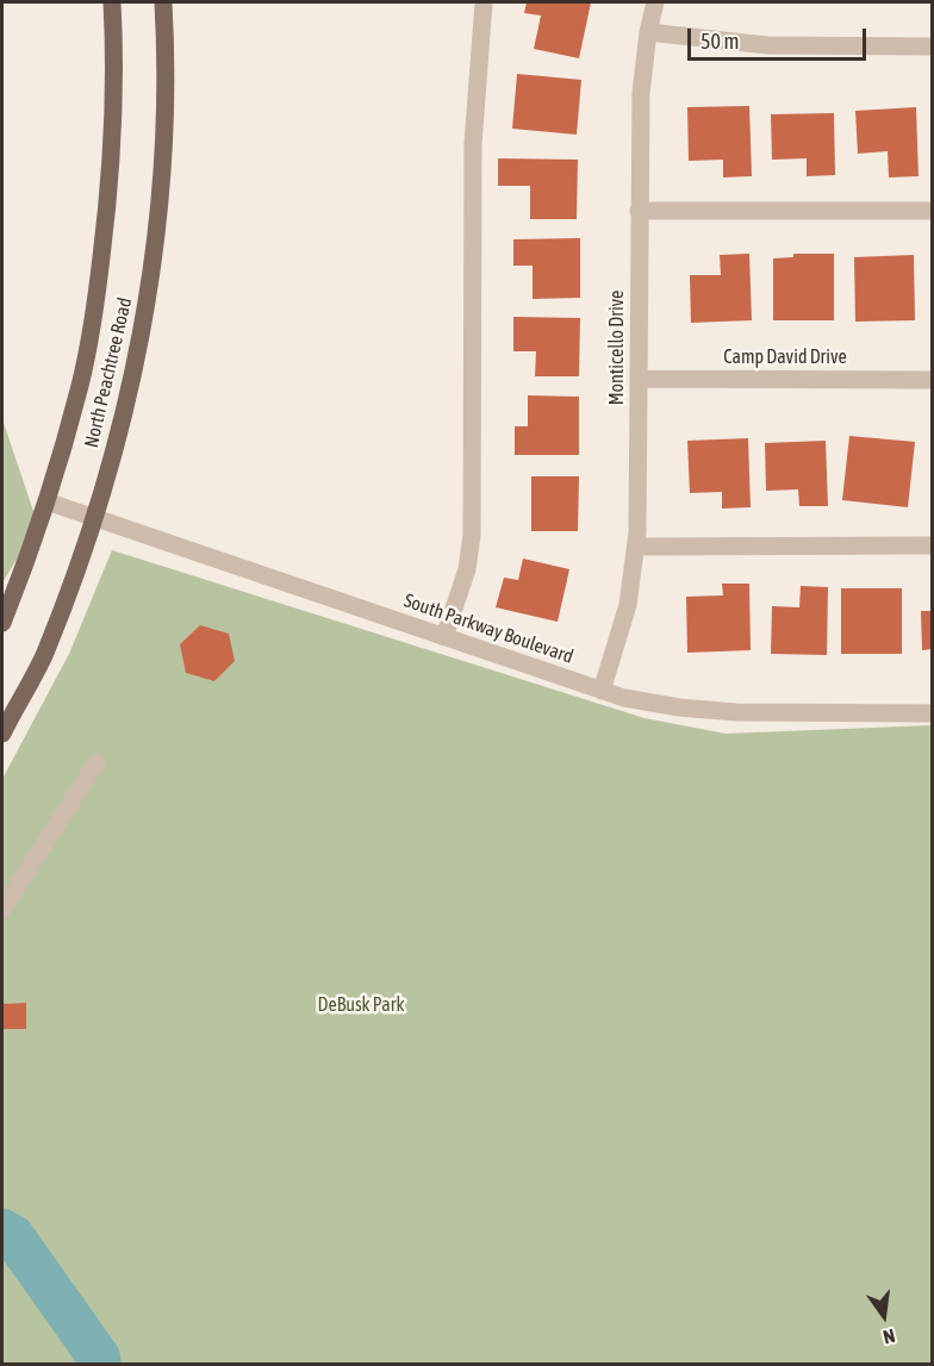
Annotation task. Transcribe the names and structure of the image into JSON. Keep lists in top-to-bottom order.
{
  "streets": {
    "main road": ["North Peachtree Road"],
    "street": ["Monticello Drive", "Camp David Drive", "South Parkway Boulevard"]
  },
  "crossings": [
    ["Monticello Drive", "Camp David Drive"],
    ["Monticello Drive", "South Parkway Boulevard"],
    ["North Peachtree Road", "South Parkway Boulevard"]
  ],
  "parks": ["DeBusk Park"],
  "scale_bar": "50 m",
  "north": "bottom"
}
